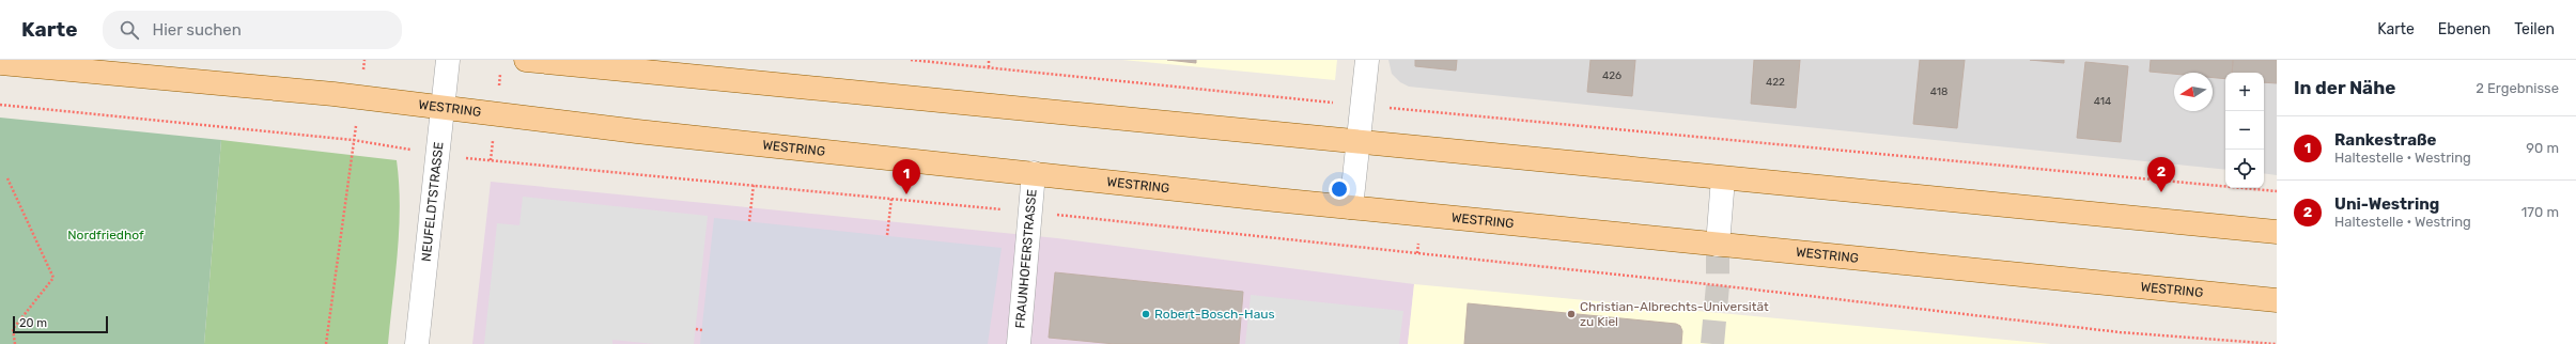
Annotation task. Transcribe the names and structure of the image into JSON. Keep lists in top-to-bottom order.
{
  "streets": {
    "main road": ["WESTRING"],
    "street": ["NEUFELDTSTRASSE", "FRAUNHOFERSTRASSE"]
  },
  "crossings": [
    ["WESTRING", "NEUFELDTSTRASSE"],
    ["WESTRING", "FRAUNHOFERSTRASSE"]
  ],
  "parks": ["Nordfriedhof"],
  "places": ["Robert-Bosch-Haus", "Christian-Albrechts-Universität zu Kiel"],
  "house_numbers": [
    "426",
    "422",
    "418",
    "414"
  ],
  "scale_bar": "20 m",
  "north": "left",
  "page": {
    "header": "Karte",
    "search": "Hier suchen",
    "nav": ["Karte", "Ebenen", "Teilen"],
    "heading": ["In der Nähe", "2 Ergebnisse"],
    "map_buttons": ["+", "−"],
    "list": [
      {
        "mark": "1",
        "name": "Rankestraße",
        "note": "Haltestelle · Westring",
        "value": "90 m"
      },
      {
        "mark": "2",
        "name": "Uni-Westring",
        "note": "Haltestelle · Westring",
        "value": "170 m"
      }
    ],
    "pins": ["2", "1"],
    "scale": "20 m"
  }
}
